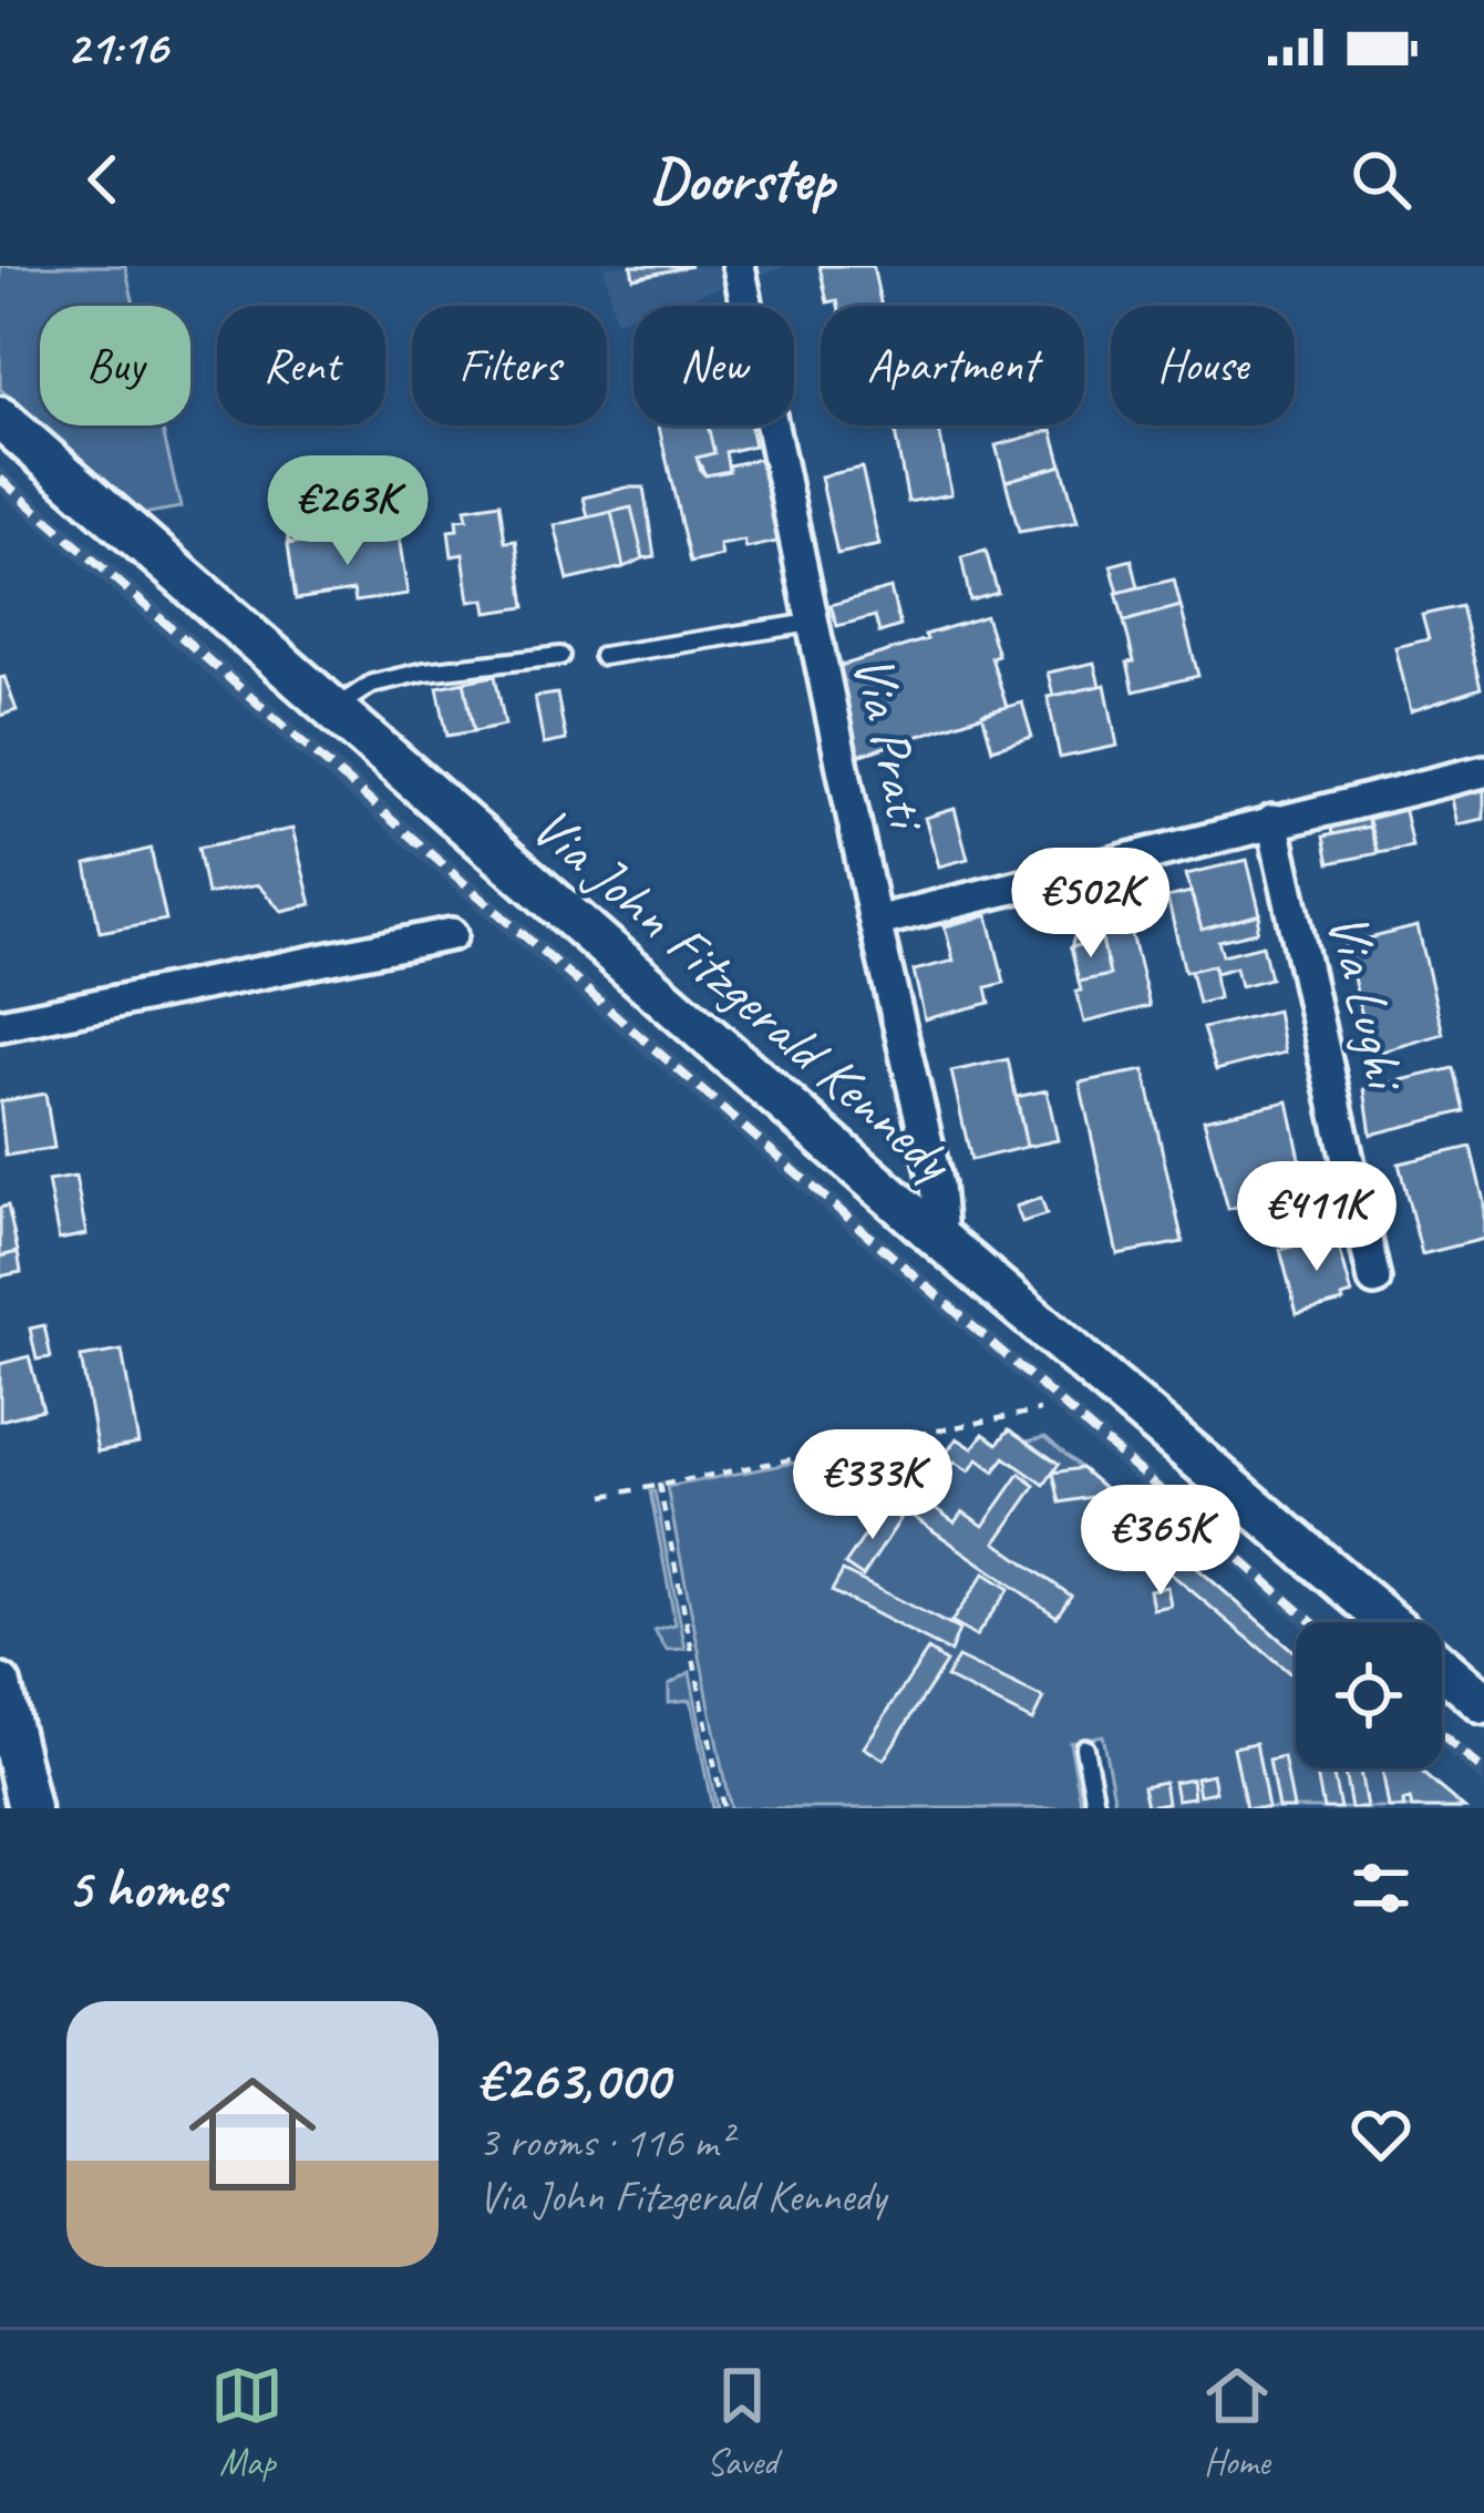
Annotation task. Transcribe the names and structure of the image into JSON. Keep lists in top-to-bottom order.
{
  "streets": {
    "main road": ["Via John Fitzgerald Kennedy"],
    "street": ["Via Prati", "Via Lughi"]
  },
  "crossings": [
    ["Via Prati", "Via John Fitzgerald Kennedy"]
  ],
  "page": {
    "status": "21:16",
    "header": "Doorstep",
    "chip": [
      "Buy",
      "Rent",
      "Filters",
      "New",
      "Apartment",
      "House"
    ],
    "price": [
      "€263K",
      "€502K",
      "€411K",
      "€333K",
      "€365K"
    ],
    "heading": "5 homes",
    "list": [
      {
        "name": "€263,000",
        "note": "3 rooms · 116 m² · Via John Fitzgerald Kennedy"
      }
    ],
    "tabs": ["Map", "Saved", "Home"]
  }
}
